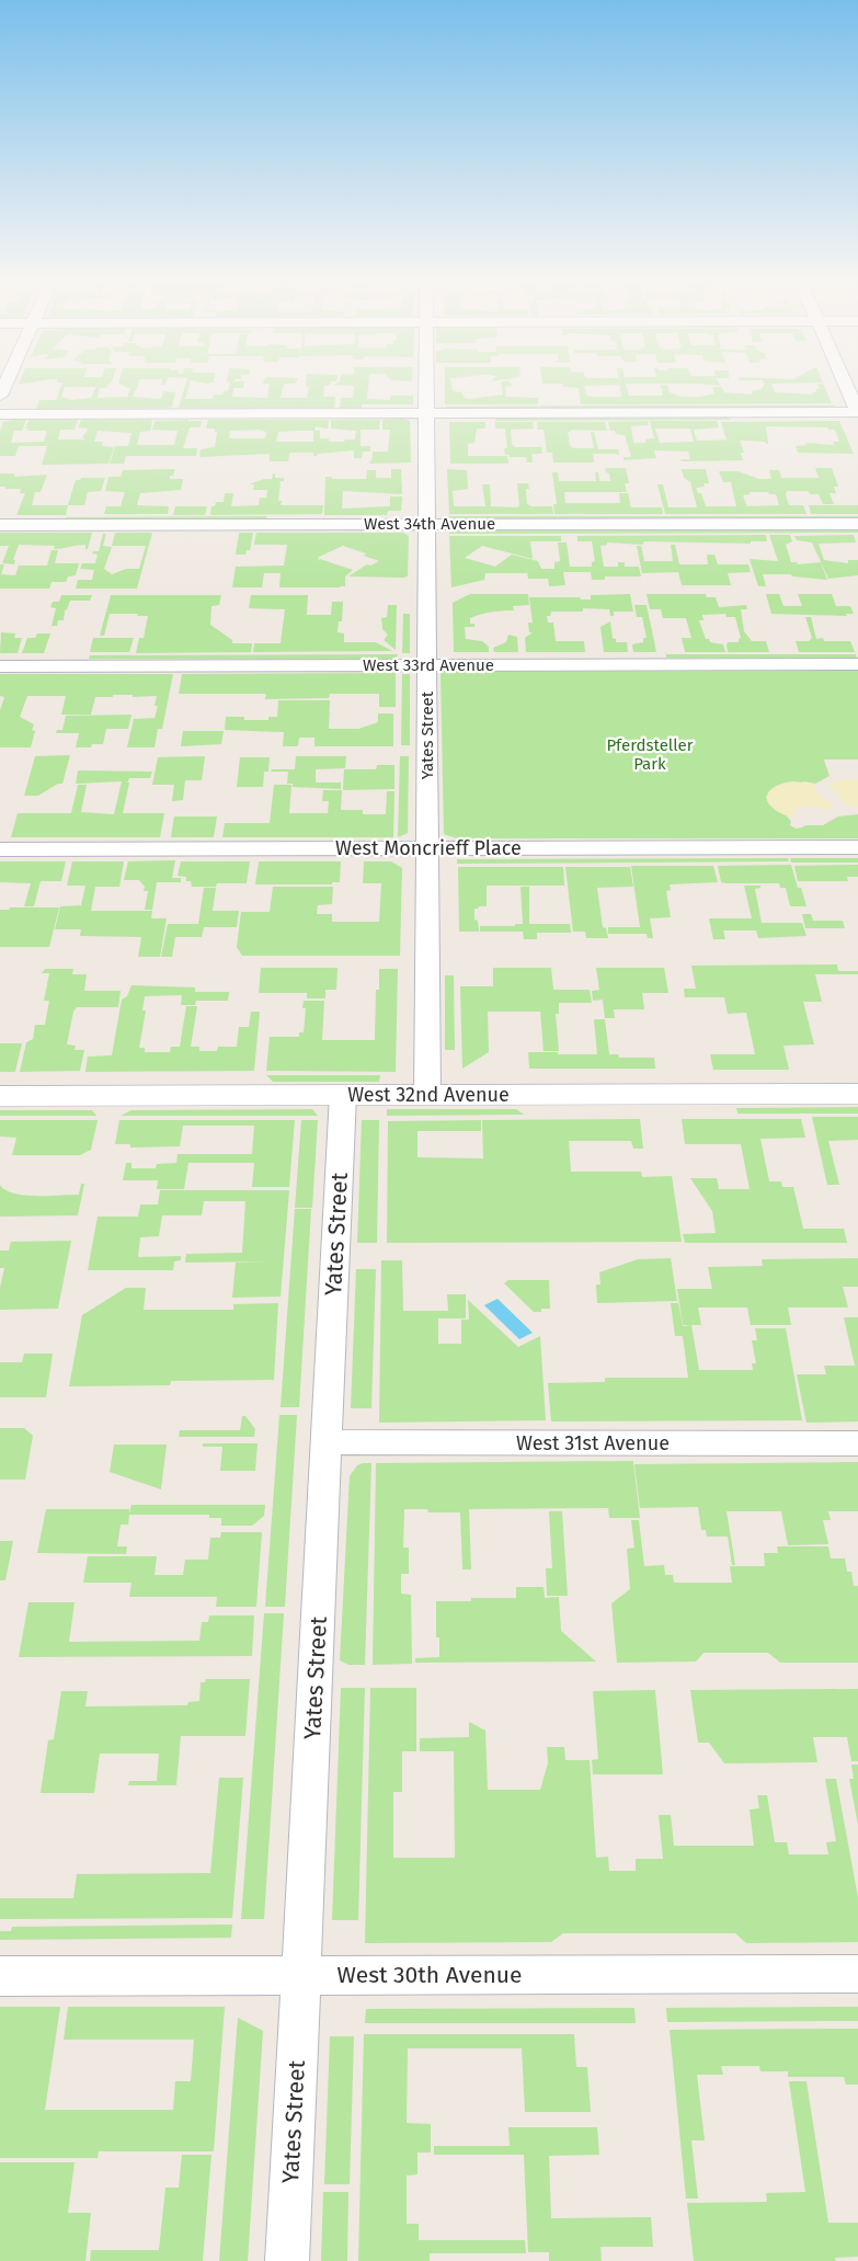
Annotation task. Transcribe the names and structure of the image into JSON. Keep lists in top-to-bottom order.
{
  "streets": {
    "street": [
      "West 34th Avenue",
      "West 33rd Avenue",
      "Yates Street",
      "West Moncrieff Place",
      "West 32nd Avenue",
      "West 31st Avenue",
      "West 30th Avenue"
    ]
  },
  "crossings": [
    ["West 34th Avenue", "Yates Street"],
    ["West 33rd Avenue", "Yates Street"],
    ["Yates Street", "West Moncrieff Place"],
    ["Yates Street", "West 32nd Avenue"],
    ["Yates Street", "West 31st Avenue"],
    ["Yates Street", "West 30th Avenue"]
  ],
  "parks": ["Pferdsteller Park"]
}
